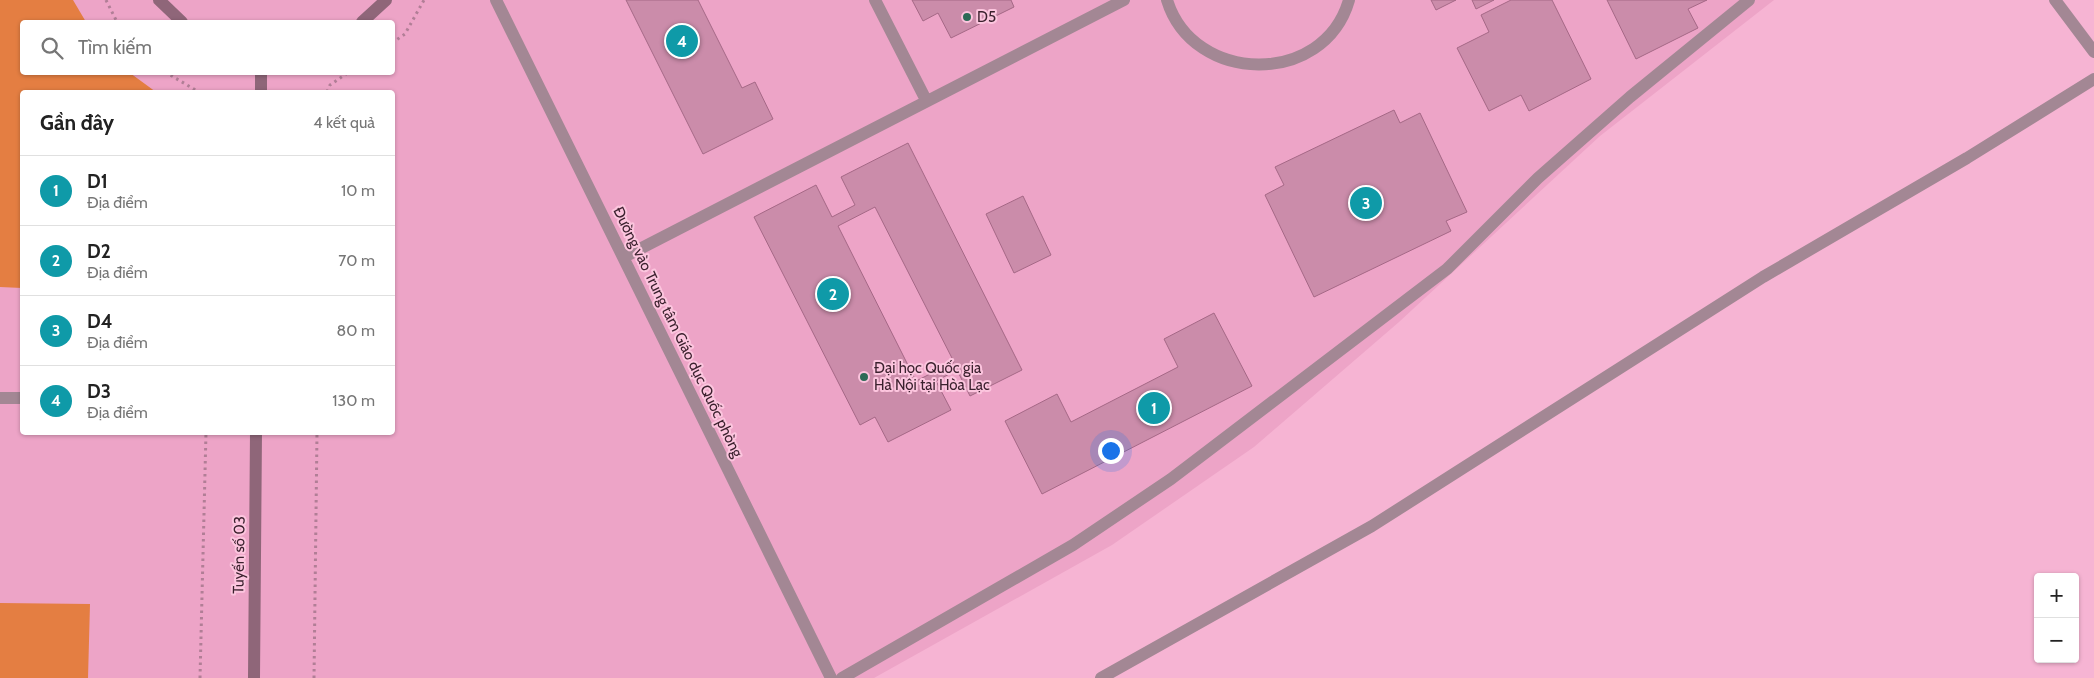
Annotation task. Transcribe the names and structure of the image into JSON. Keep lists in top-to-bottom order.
{
  "streets": {
    "street": ["Đường vào Trung tâm Giáo dục Quốc phòng", "Tuyến số 03"]
  },
  "places": ["D5", "Đại học Quốc gia Hà Nội tại Hòa Lạc"],
  "page": {
    "search": "Tìm kiếm",
    "pins": [
      "4",
      "3",
      "2",
      "1"
    ],
    "heading": ["Gần đây", "4 kết quả"],
    "list": [
      {
        "mark": "1",
        "name": "D1",
        "note": "Địa điểm",
        "value": "10 m"
      },
      {
        "mark": "2",
        "name": "D2",
        "note": "Địa điểm",
        "value": "70 m"
      },
      {
        "mark": "3",
        "name": "D4",
        "note": "Địa điểm",
        "value": "80 m"
      },
      {
        "mark": "4",
        "name": "D3",
        "note": "Địa điểm",
        "value": "130 m"
      }
    ],
    "map_buttons": ["+", "−"]
  }
}
